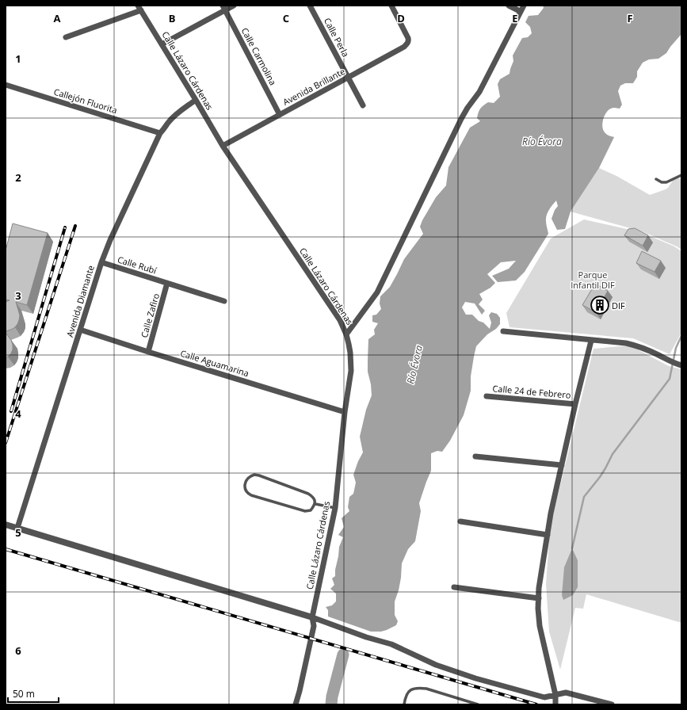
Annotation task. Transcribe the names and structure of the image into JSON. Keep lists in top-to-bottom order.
{
  "streets": {
    "street": [
      "Calle Perla",
      "Calle Carmolina",
      "Calle Lázaro Cárdenas",
      "Avenida Brillante",
      "Callejón Fluorita",
      "Calle Rubí",
      "Avenida Diamante",
      "Calle Zafiro",
      "Calle Aguamarina",
      "Calle 24 de Febrero"
    ]
  },
  "crossings": [
    ["Calle Perla", "Avenida Brillante"],
    ["Calle Carmolina", "Avenida Brillante"],
    ["Calle Lázaro Cárdenas", "Avenida Brillante"],
    ["Calle Lázaro Cárdenas", "Avenida Diamante"],
    ["Calle Lázaro Cárdenas", "Calle Aguamarina"],
    ["Callejón Fluorita", "Avenida Diamante"],
    ["Calle Rubí", "Avenida Diamante"],
    ["Calle Rubí", "Calle Zafiro"],
    ["Avenida Diamante", "Calle Aguamarina"],
    ["Calle Zafiro", "Calle Aguamarina"]
  ],
  "water": ["Río Évora"],
  "parks": ["Parque Infantil DIF"],
  "places": {
    "building": ["DIF"]
  },
  "scale_bar": "50 m",
  "grid": {
    "columns": [
      "A",
      "B",
      "C",
      "D",
      "E",
      "F"
    ],
    "rows": [
      "1",
      "2",
      "3",
      "4",
      "5",
      "6"
    ]
  }
}
